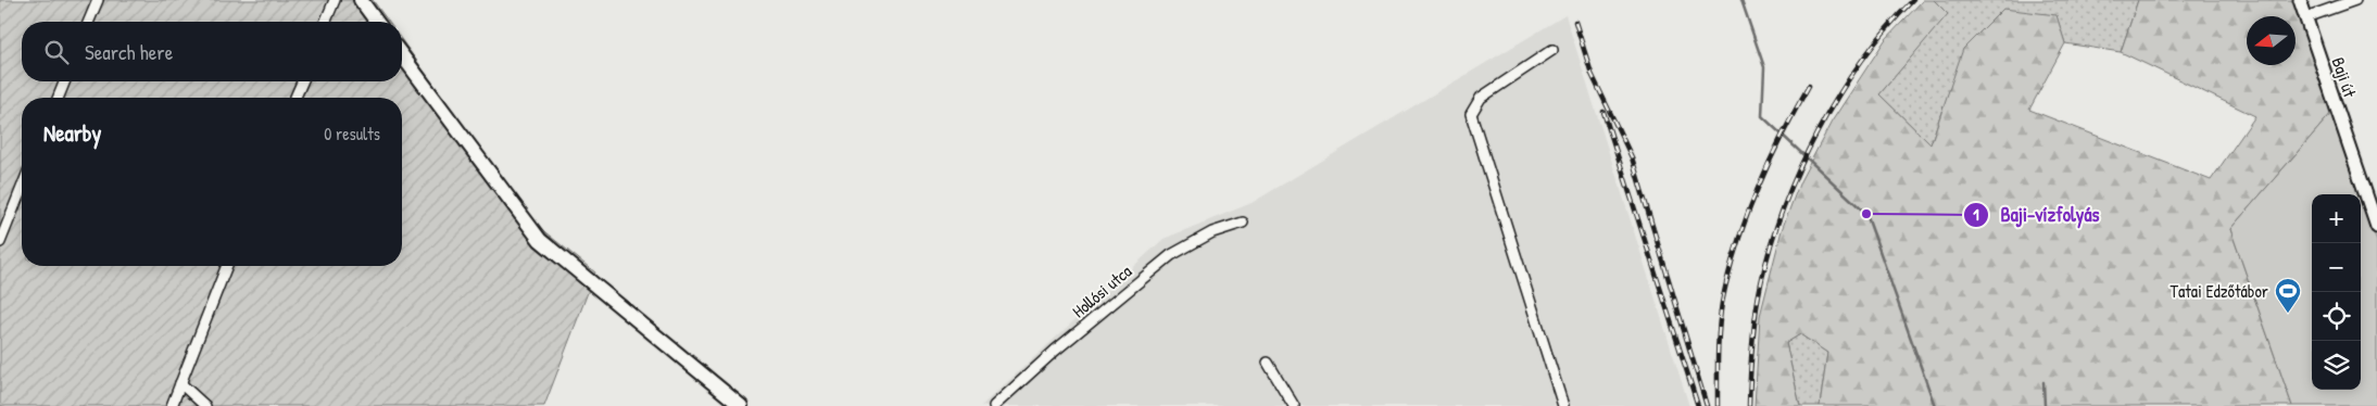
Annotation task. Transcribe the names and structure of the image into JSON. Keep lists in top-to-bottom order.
{
  "streets": {
    "street": ["Baji út", "Hollósi utca"]
  },
  "places": {
    "other": ["Baji-vízfolyás"],
    "sports": ["Tatai Edzőtábor"]
  },
  "north": "left",
  "page": {
    "search": "Search here",
    "heading": ["Nearby", "0 results"],
    "map_buttons": ["+", "−"]
  }
}
